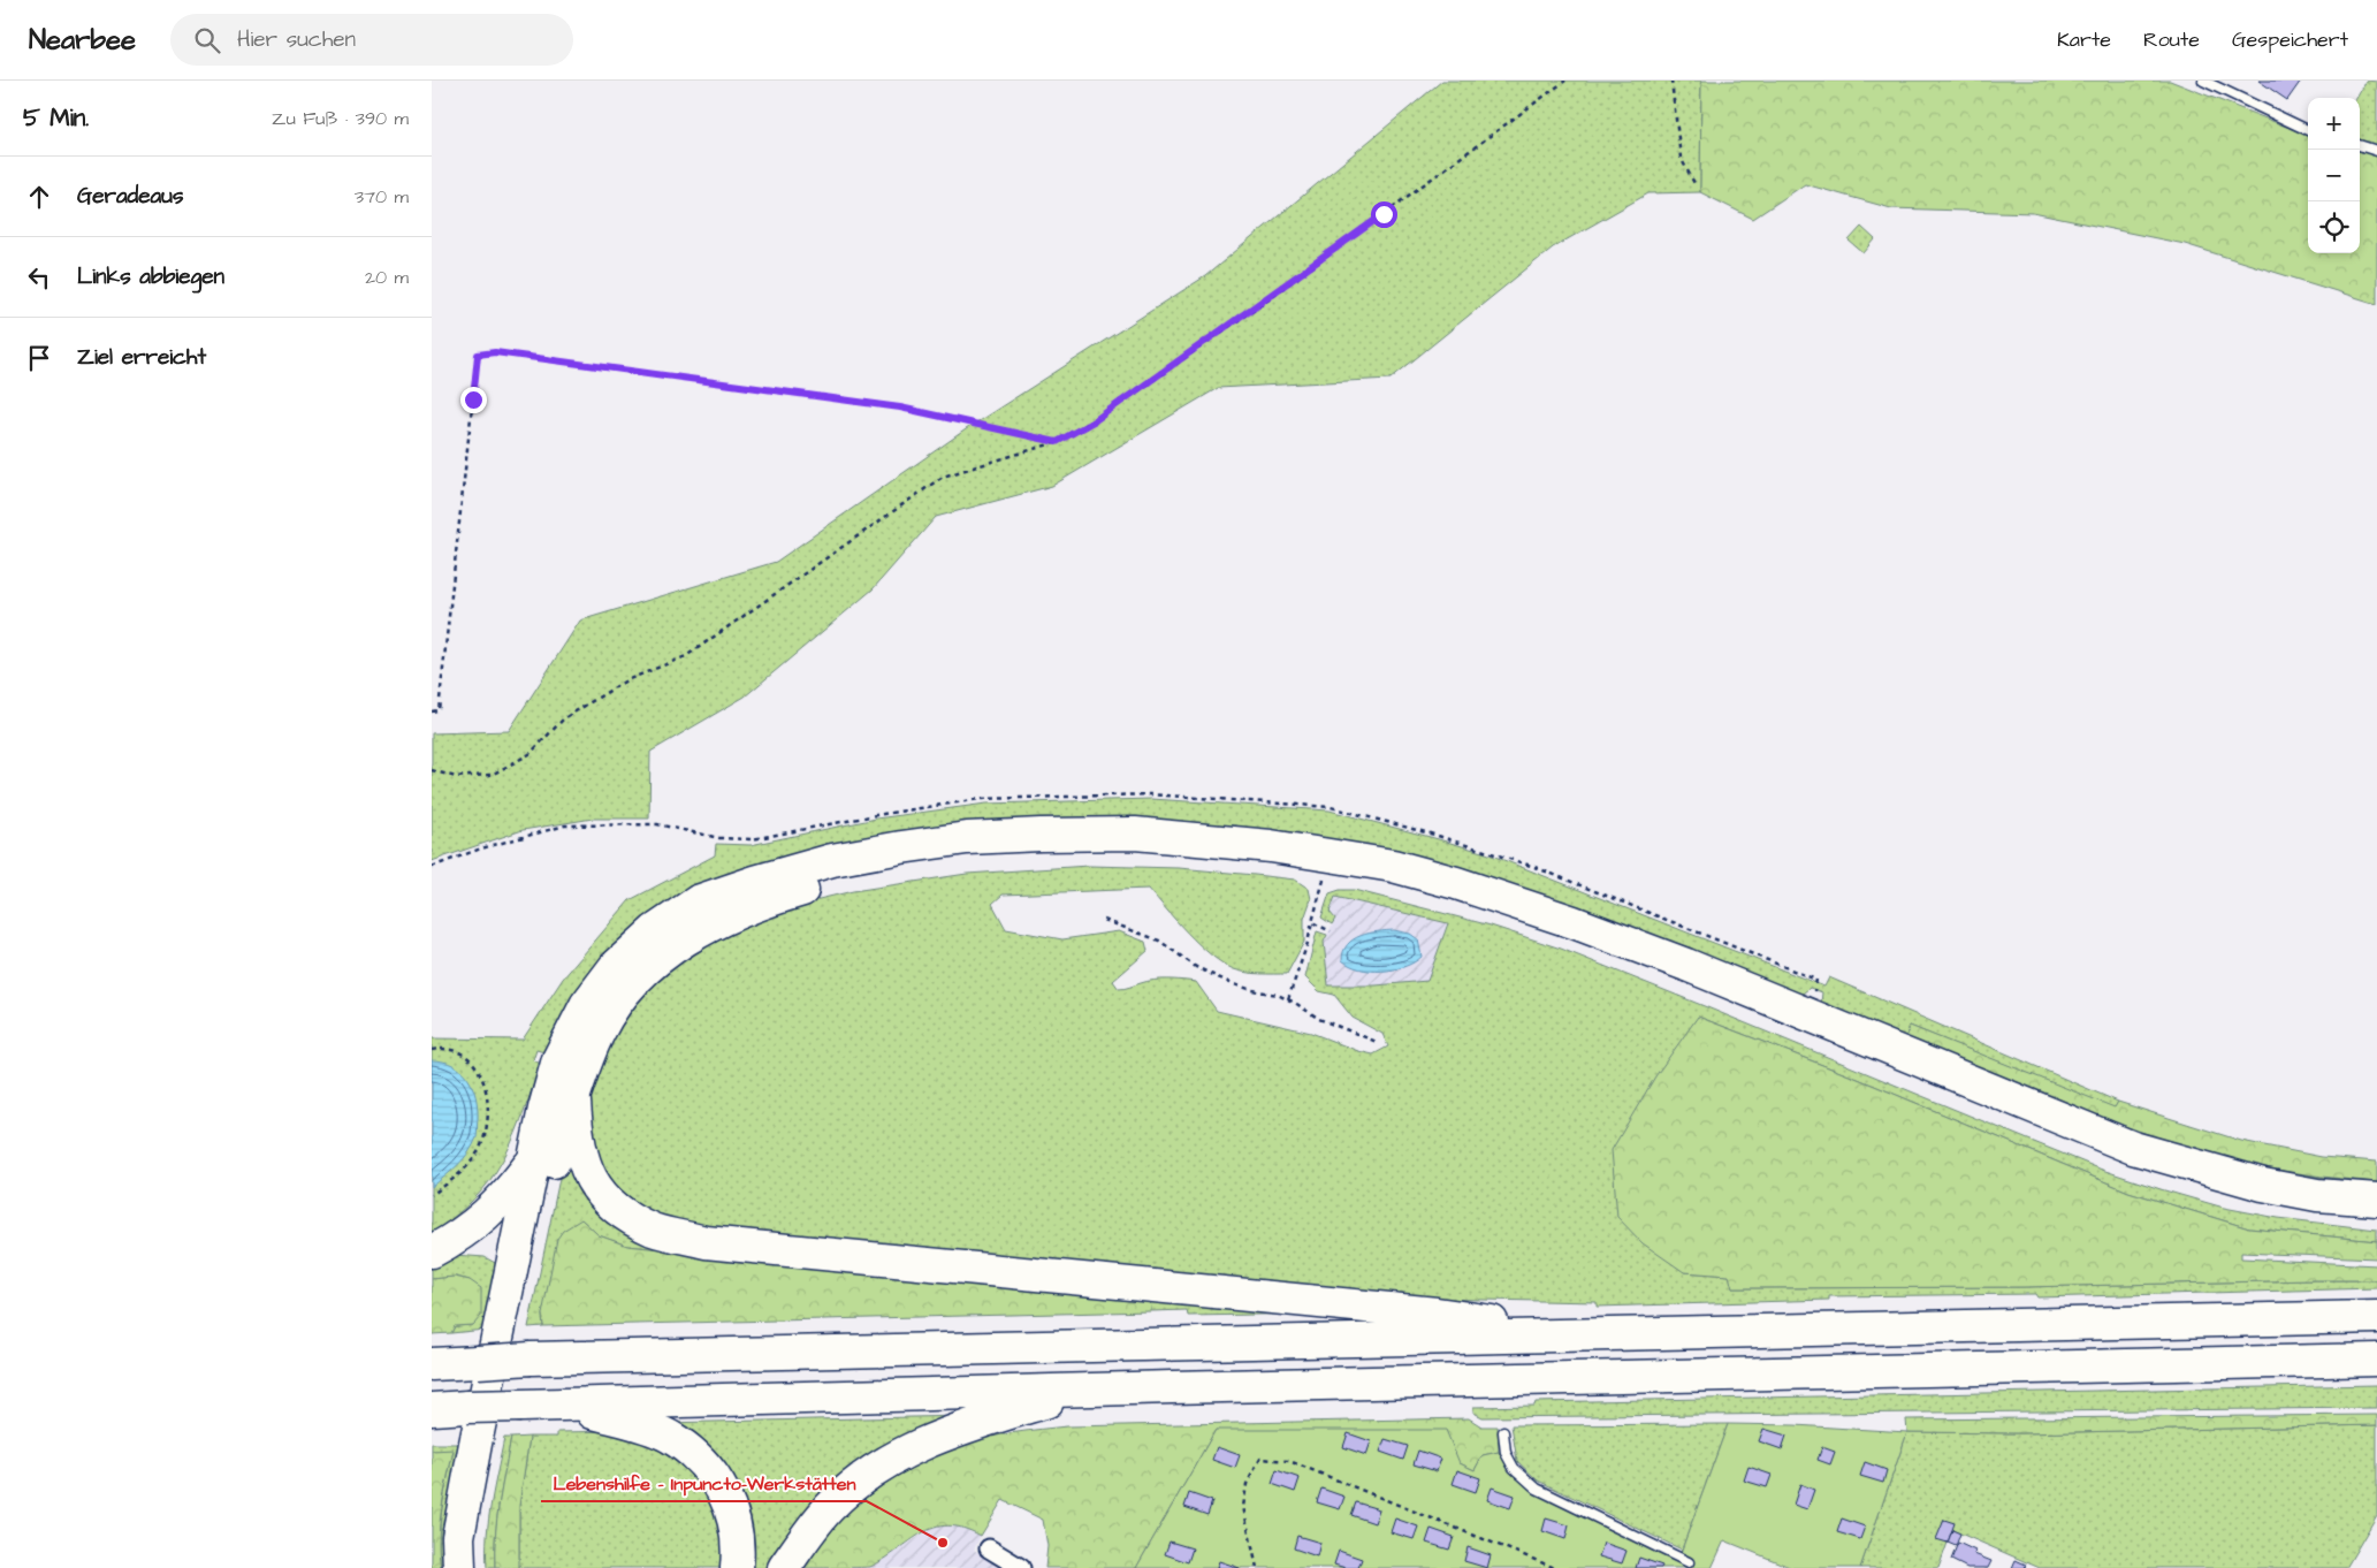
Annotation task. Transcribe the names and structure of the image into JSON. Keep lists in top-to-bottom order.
{
  "places": ["Lebenshilfe - Inpuncto-Werkstätten"],
  "page": {
    "header": "Nearbee",
    "search": "Hier suchen",
    "nav": ["Karte", "Route", "Gespeichert"],
    "heading": ["5 Min.", "Zu Fuß · 390 m"],
    "map_buttons": ["+", "−"],
    "list": [
      ["Geradeaus", "370 m"],
      ["Links abbiegen", "20 m"],
      "Ziel erreicht"
    ]
  }
}
